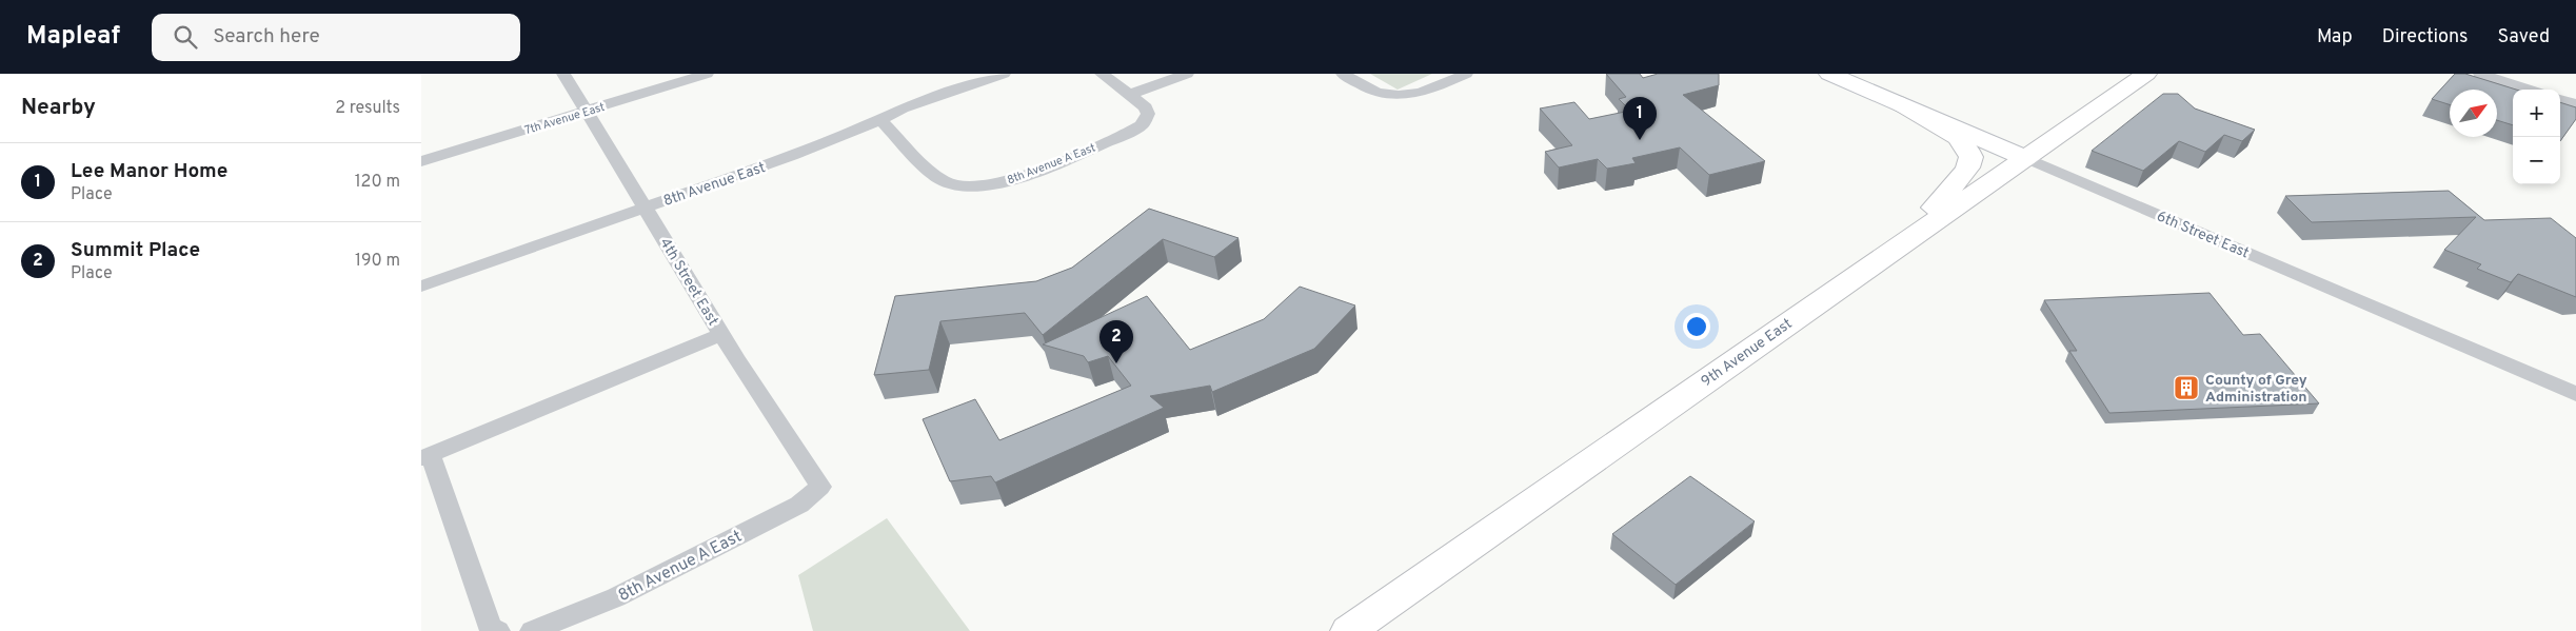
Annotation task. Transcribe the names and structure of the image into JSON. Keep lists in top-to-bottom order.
{
  "streets": {
    "main road": ["6th Street East", "9th Avenue East"],
    "street": [
      "7th Avenue East",
      "8th Avenue A East",
      "8th Avenue East",
      "4th Street East"
    ]
  },
  "crossings": [
    ["7th Avenue East", "4th Street East"],
    ["8th Avenue A East", "8th Avenue East"],
    ["8th Avenue A East", "4th Street East"],
    ["8th Avenue East", "4th Street East"],
    ["6th Street East", "9th Avenue East"]
  ],
  "places": {
    "building": ["County of Grey Administration"]
  },
  "north": "top right",
  "page": {
    "header": "Mapleaf",
    "search": "Search here",
    "nav": ["Map", "Directions", "Saved"],
    "heading": ["Nearby", "2 results"],
    "map_buttons": ["+", "−"],
    "pins": ["1", "2"],
    "list": [
      {
        "mark": "1",
        "name": "Lee Manor Home",
        "note": "Place",
        "value": "120 m"
      },
      {
        "mark": "2",
        "name": "Summit Place",
        "note": "Place",
        "value": "190 m"
      }
    ]
  }
}
